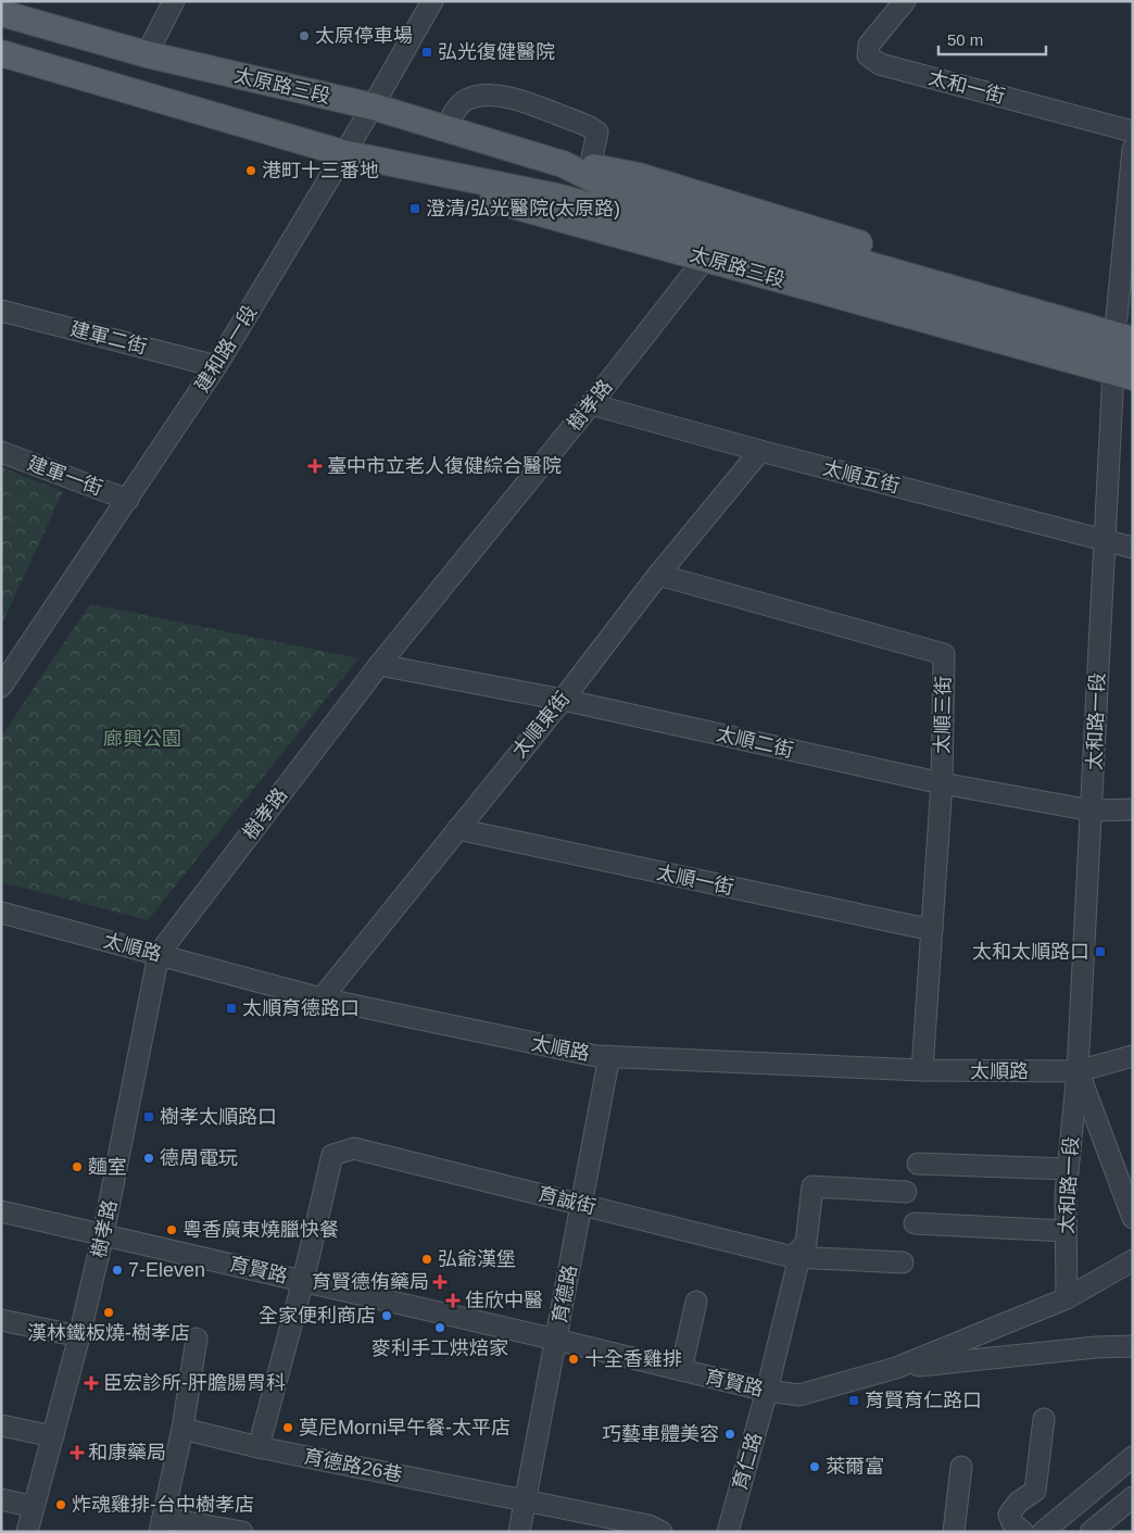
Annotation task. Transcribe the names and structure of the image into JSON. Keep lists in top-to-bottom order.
{
  "streets": {
    "main road": ["太原路三段"],
    "street": [
      "太和一街",
      "建軍二街",
      "建和路一段",
      "樹孝路",
      "建軍一街",
      "太順五街",
      "太順三街",
      "太和路一段",
      "太順東街",
      "太順二街",
      "太順一街",
      "太順路",
      "育誠街",
      "育賢路",
      "育德路",
      "育仁路",
      "育德路26巷"
    ]
  },
  "crossings": [
    ["太原路三段", "建和路一段"],
    ["太原路三段", "樹孝路"],
    ["太原路三段", "太和路一段"],
    ["建軍二街", "建和路一段"],
    ["建和路一段", "建軍一街"],
    ["樹孝路", "太順五街"],
    ["樹孝路", "太順二街"],
    ["樹孝路", "太順路"],
    ["樹孝路", "育賢路"],
    ["太順五街", "太和路一段"],
    ["太順五街", "太順東街"],
    ["太順三街", "太順東街"],
    ["太順三街", "太順二街"],
    ["太順三街", "太順一街"],
    ["太順三街", "太順路"],
    ["太和路一段", "太順二街"],
    ["太和路一段", "太順路"],
    ["太和路一段", "育賢路"],
    ["太順東街", "太順二街"],
    ["太順東街", "太順一街"],
    ["太順東街", "太順路"],
    ["太順路", "育德路"],
    ["育誠街", "育賢路"],
    ["育誠街", "育德路"],
    ["育賢路", "育德路"],
    ["育賢路", "育仁路"],
    ["育德路", "育德路26巷"]
  ],
  "parks": ["廊興公園"],
  "places": {
    "other": [
      "太原停車場",
      "港町十三番地",
      "德周電玩",
      "麵室",
      "粵香廣東燒臘快餐",
      "弘爺漢堡",
      "7-Eleven",
      "漢林鐵板燒-樹孝店",
      "全家便利商店",
      "麥利手工烘焙家",
      "十全香雞排",
      "莫尼Morni早午餐-太平店",
      "巧藝車體美容",
      "萊爾富",
      "炸魂雞排-台中樹孝店"
    ],
    "transit": [
      "弘光復健醫院",
      "澄清/弘光醫院(太原路)",
      "太和太順路口",
      "太順育德路口",
      "樹孝太順路口",
      "育賢育仁路口"
    ],
    "health": [
      "臺中市立老人復健綜合醫院",
      "育賢德侑藥局",
      "佳欣中醫",
      "臣宏診所-肝膽腸胃科",
      "和康藥局"
    ]
  },
  "scale_bar": "50 m"
}
